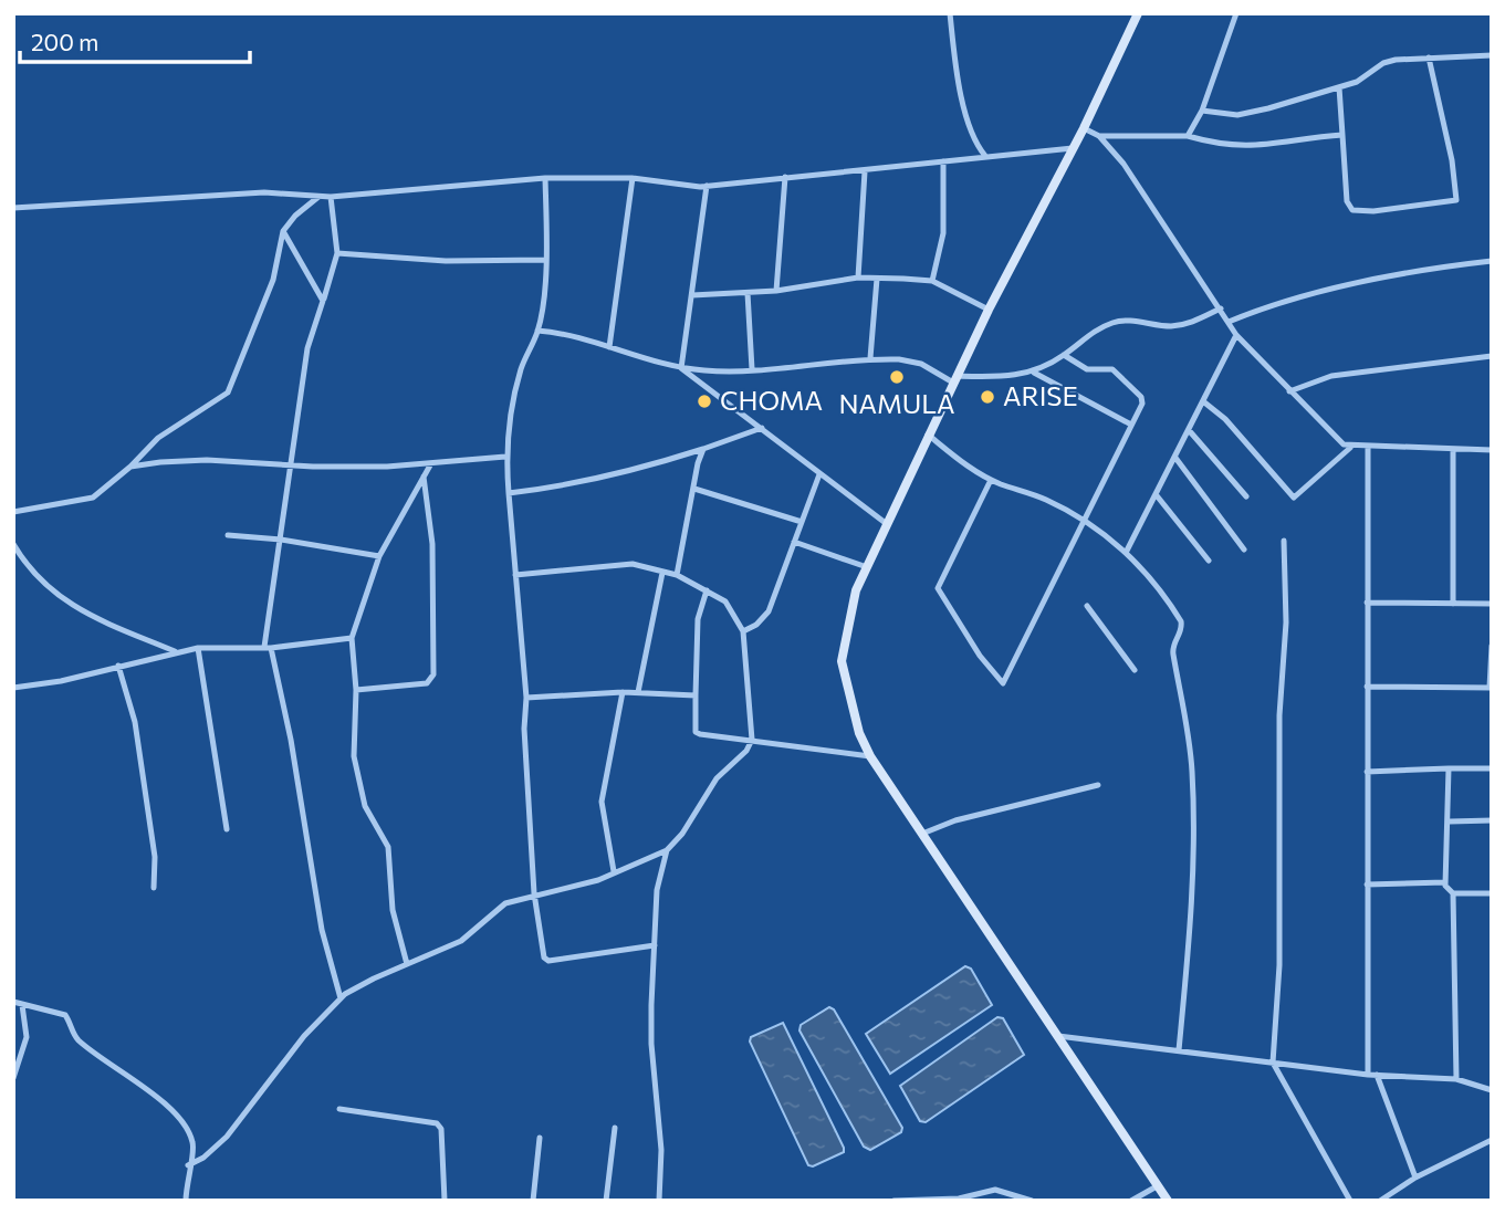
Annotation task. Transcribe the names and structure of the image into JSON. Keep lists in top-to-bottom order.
{
  "places": ["NAMULA", "ARISE", "CHOMA"],
  "scale_bar": "200 m"
}
